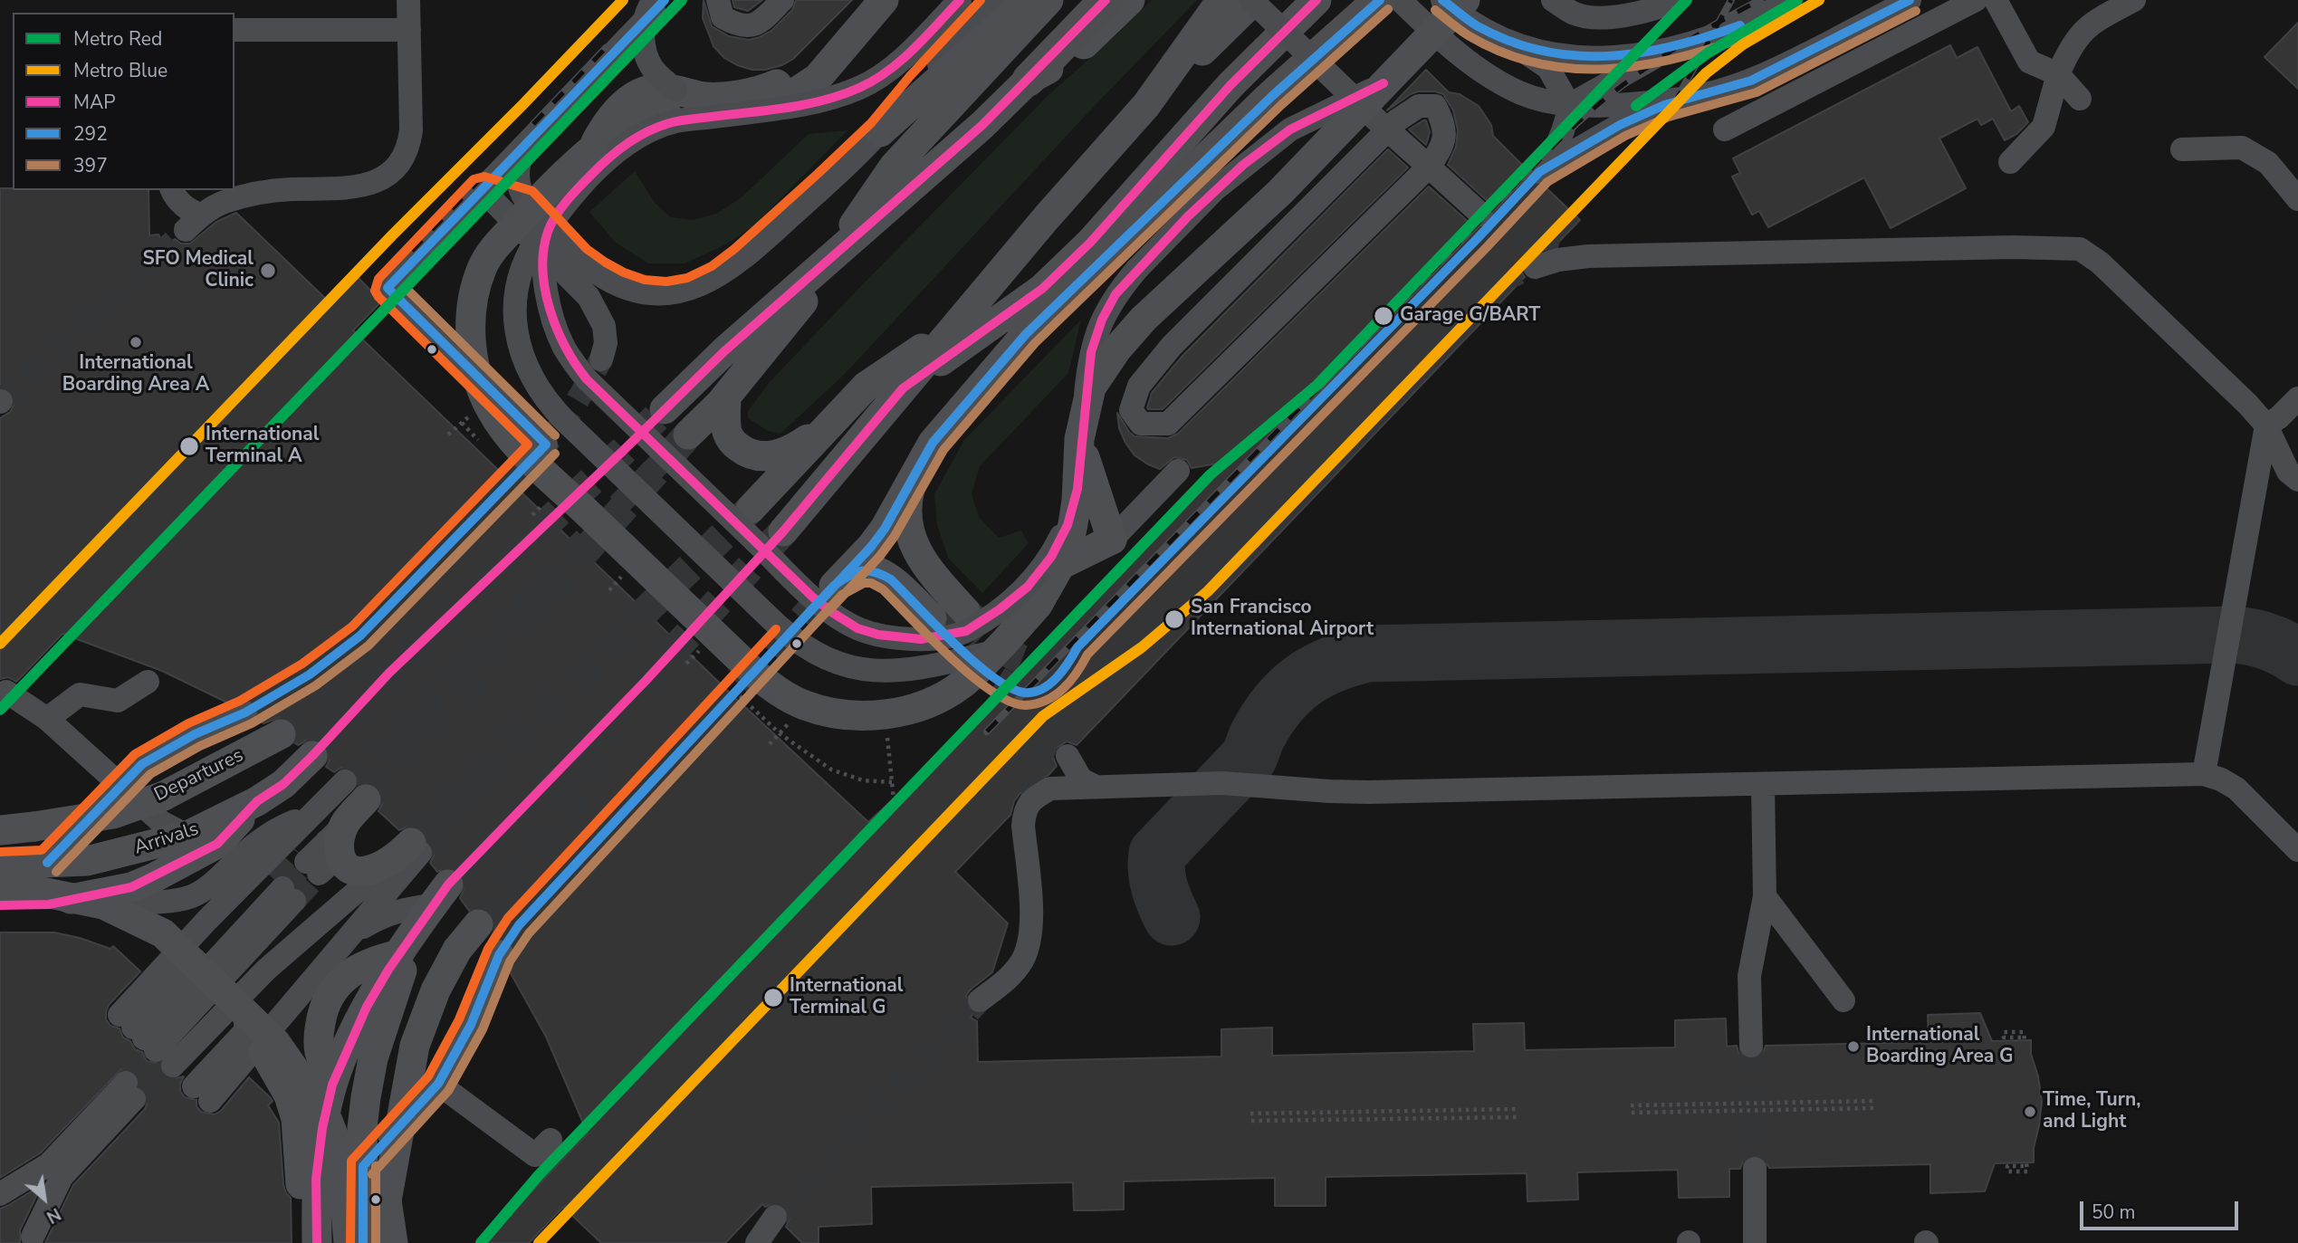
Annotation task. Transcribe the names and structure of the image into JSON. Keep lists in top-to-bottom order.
{
  "streets": {
    "main road": ["Departures", "Arrivals"]
  },
  "places": [
    "SFO Medical Clinic",
    "Garage G/BART",
    "International Boarding Area A",
    "International Terminal A",
    "San Francisco International Airport",
    "International Terminal G",
    "International Boarding Area G",
    "Time, Turn, and Light"
  ],
  "lines": [
    "metro line Red",
    "metro line Blue",
    "transit line MAP",
    "transit line 292",
    "transit line 397"
  ],
  "legend": [
    "Metro Red",
    "Metro Blue",
    "MAP",
    "292",
    "397"
  ],
  "scale_bar": "50 m",
  "north": "bottom right"
}
